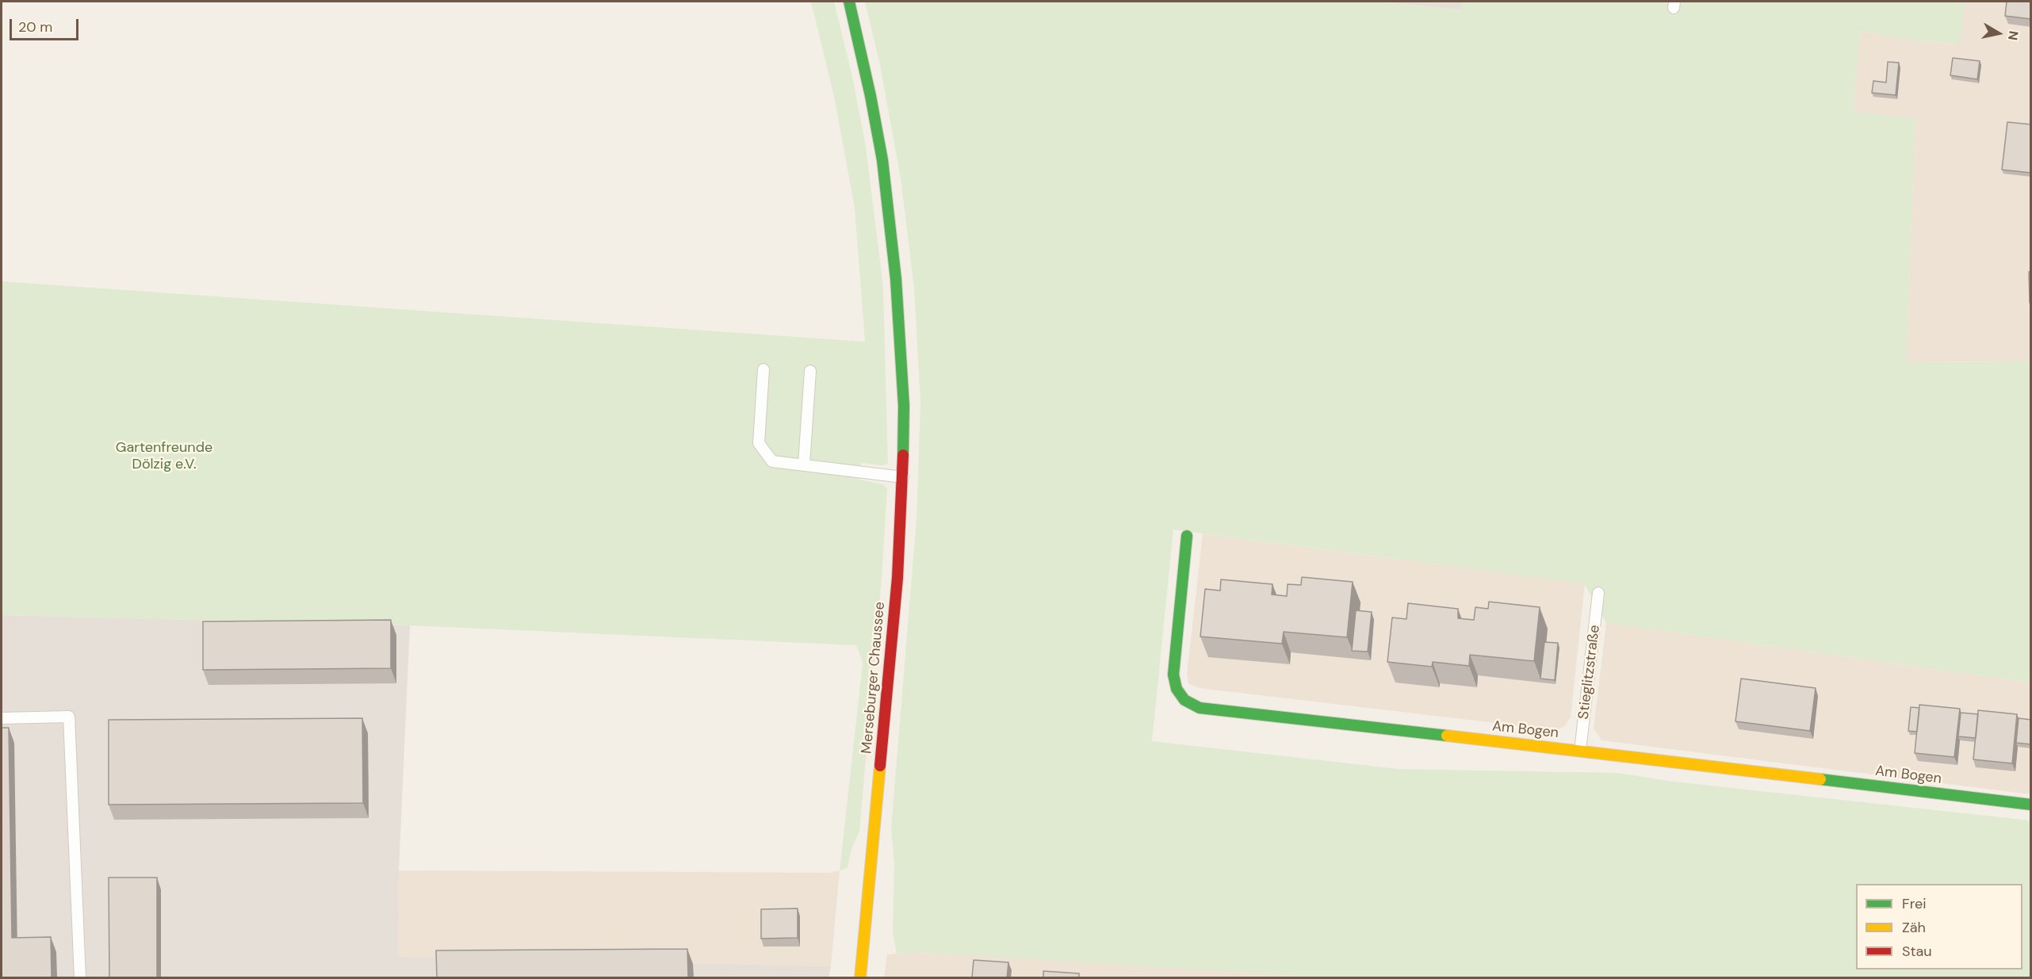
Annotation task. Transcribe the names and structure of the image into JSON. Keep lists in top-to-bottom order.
{
  "streets": {
    "street": ["Merseburger Chaussee", "Am Bogen"],
    "lane": ["Stieglitzstraße"]
  },
  "crossings": [
    ["Stieglitzstraße", "Am Bogen"]
  ],
  "parks": ["Gartenfreunde Dölzig e.V."],
  "legend": ["Frei", "Zäh", "Stau"],
  "scale_bar": "20 m",
  "north": "right"
}
